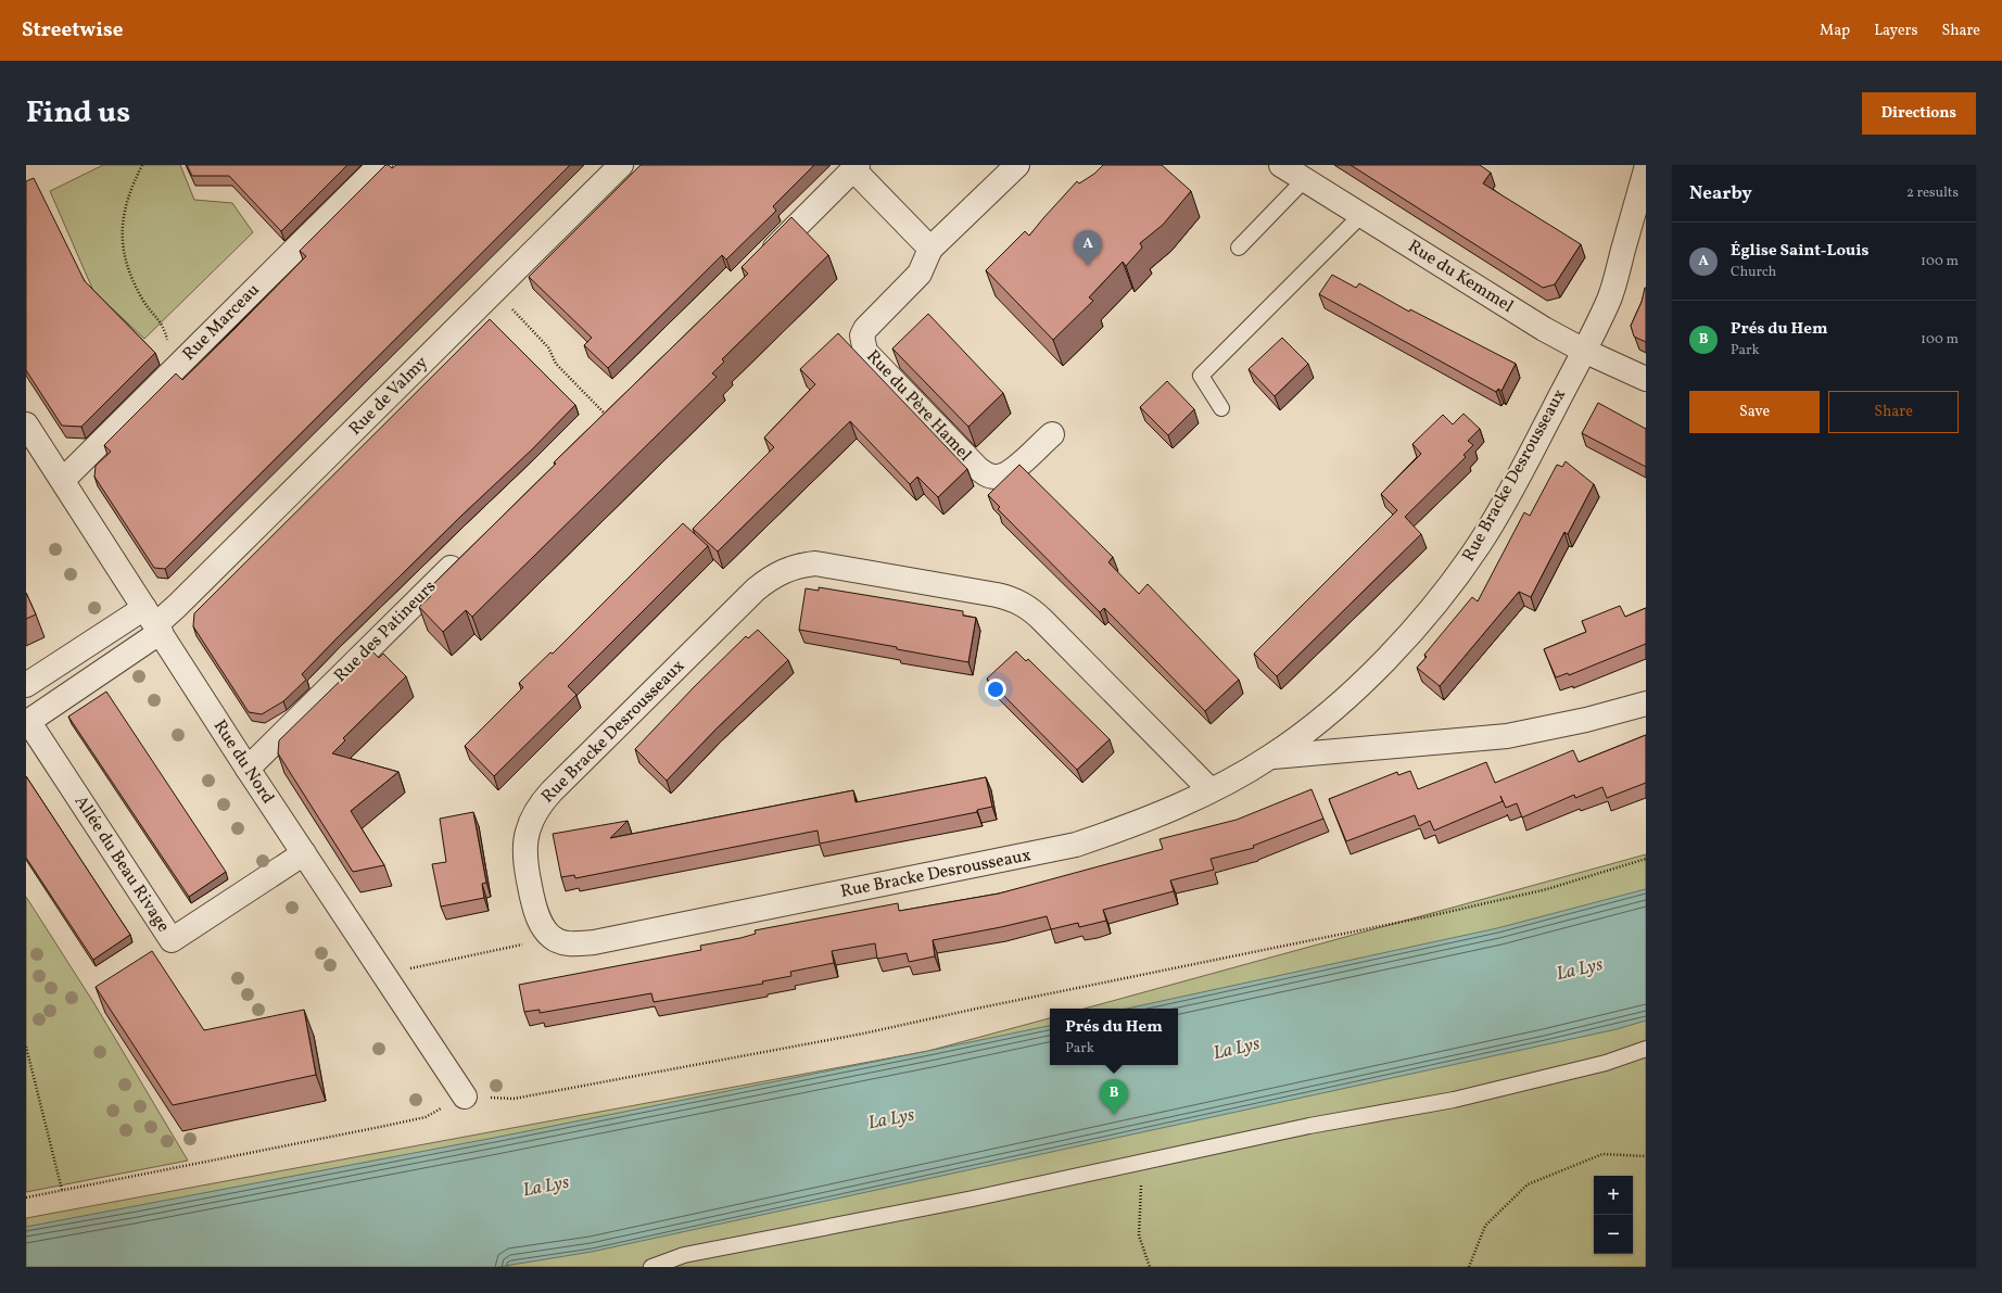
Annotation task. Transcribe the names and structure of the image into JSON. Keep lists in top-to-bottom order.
{
  "streets": {
    "street": [
      "Rue du Kemmel",
      "Rue Marceau",
      "Rue de Valmy",
      "Rue du Père Hamel",
      "Rue Bracke Desrousseaux",
      "Rue des Patineurs",
      "Rue du Nord",
      "Allée du Beau Rivage"
    ]
  },
  "crossings": [
    ["Rue du Kemmel", "Rue Bracke Desrousseaux"],
    ["Rue Marceau", "Rue du Nord"],
    ["Rue de Valmy", "Rue du Nord"],
    ["Rue des Patineurs", "Rue du Nord"],
    ["Rue du Nord", "Allée du Beau Rivage"]
  ],
  "water": ["La Lys"],
  "page": {
    "header": "Streetwise",
    "nav": ["Map", "Layers", "Share"],
    "title": "Find us",
    "buttons": [
      "Directions",
      ["Save", "Share"]
    ],
    "heading": ["Nearby", "2 results"],
    "list": [
      {
        "mark": "A",
        "name": "Église Saint-Louis",
        "note": "Church",
        "value": "100 m"
      },
      {
        "mark": "B",
        "name": "Prés du Hem",
        "note": "Park",
        "value": "100 m"
      }
    ],
    "pins": ["A", "B"],
    "popup": ["Prés du Hem", "Park"],
    "map_buttons": ["+", "−"]
  }
}
